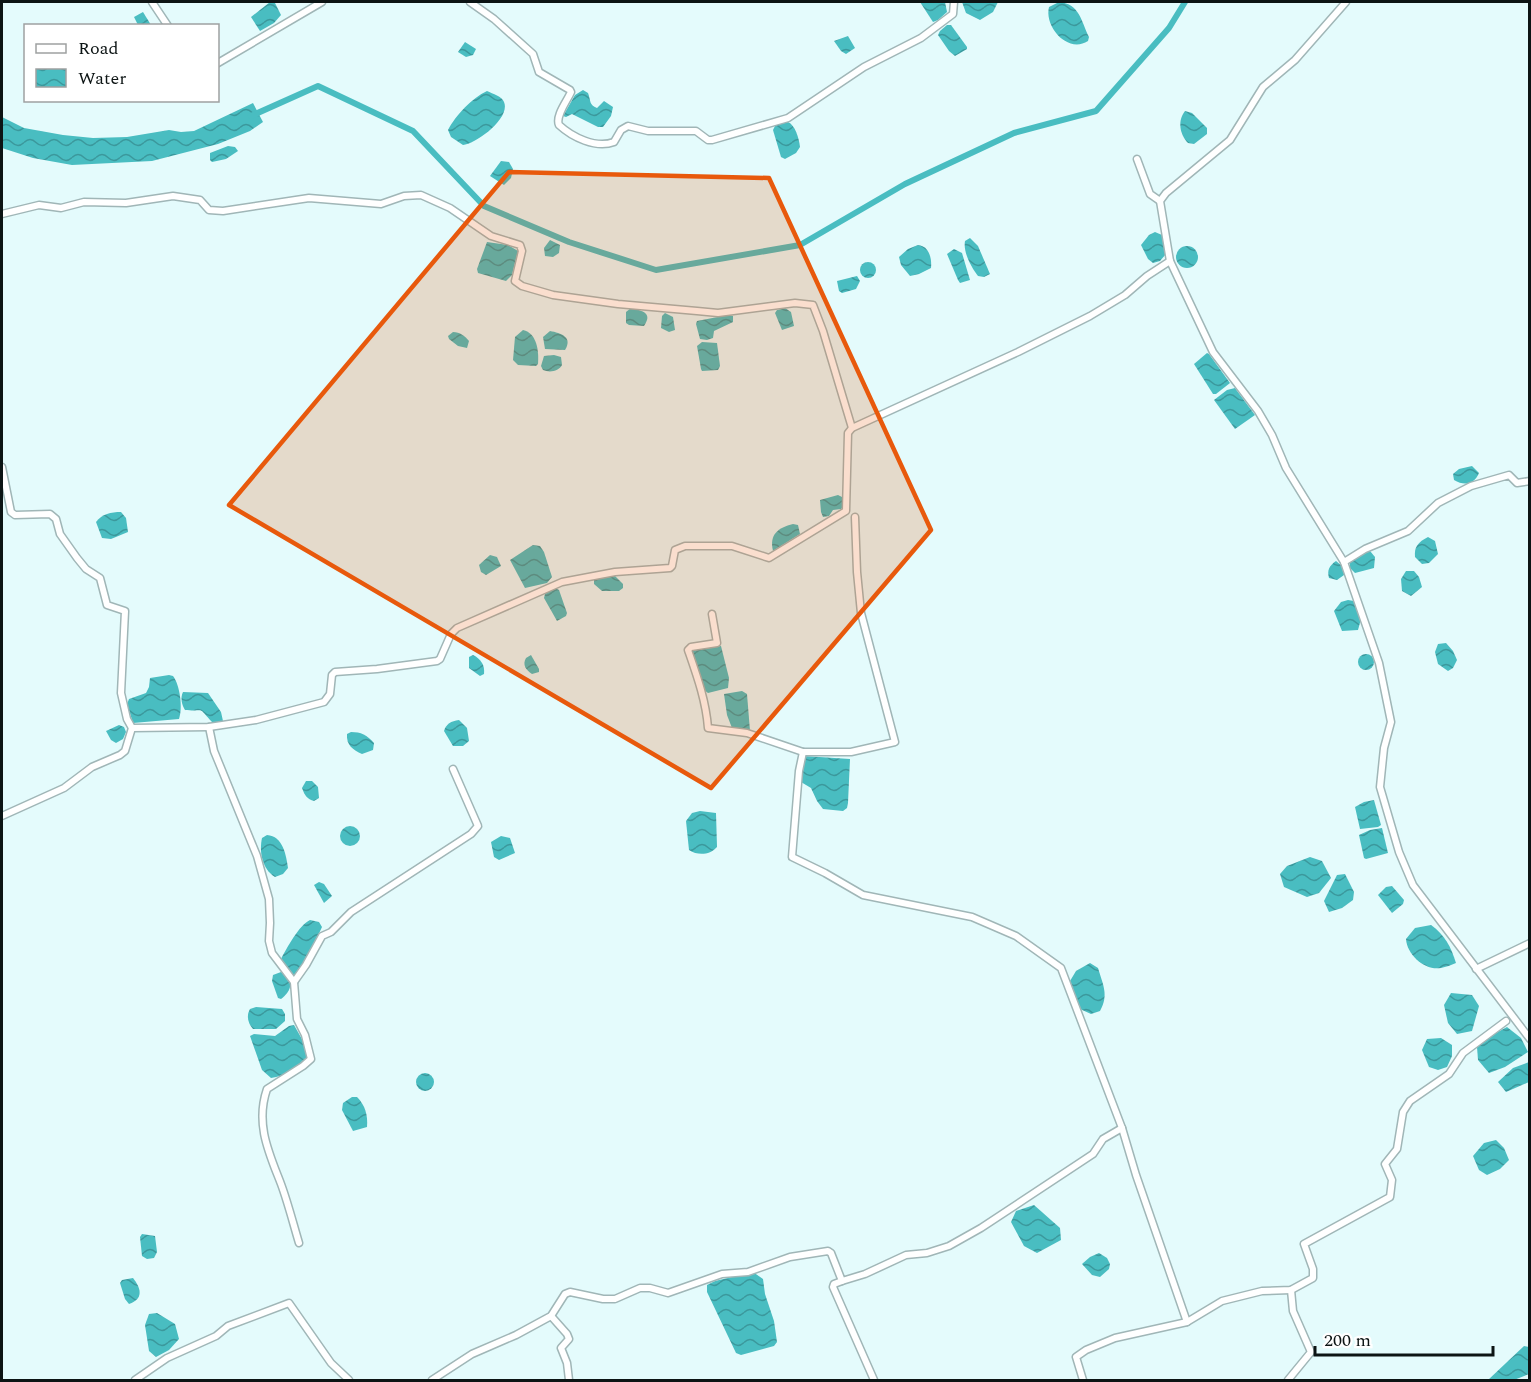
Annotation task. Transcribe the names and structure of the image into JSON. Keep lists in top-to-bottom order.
{
  "legend": ["Road", "Water"],
  "scale_bar": "200 m"
}
